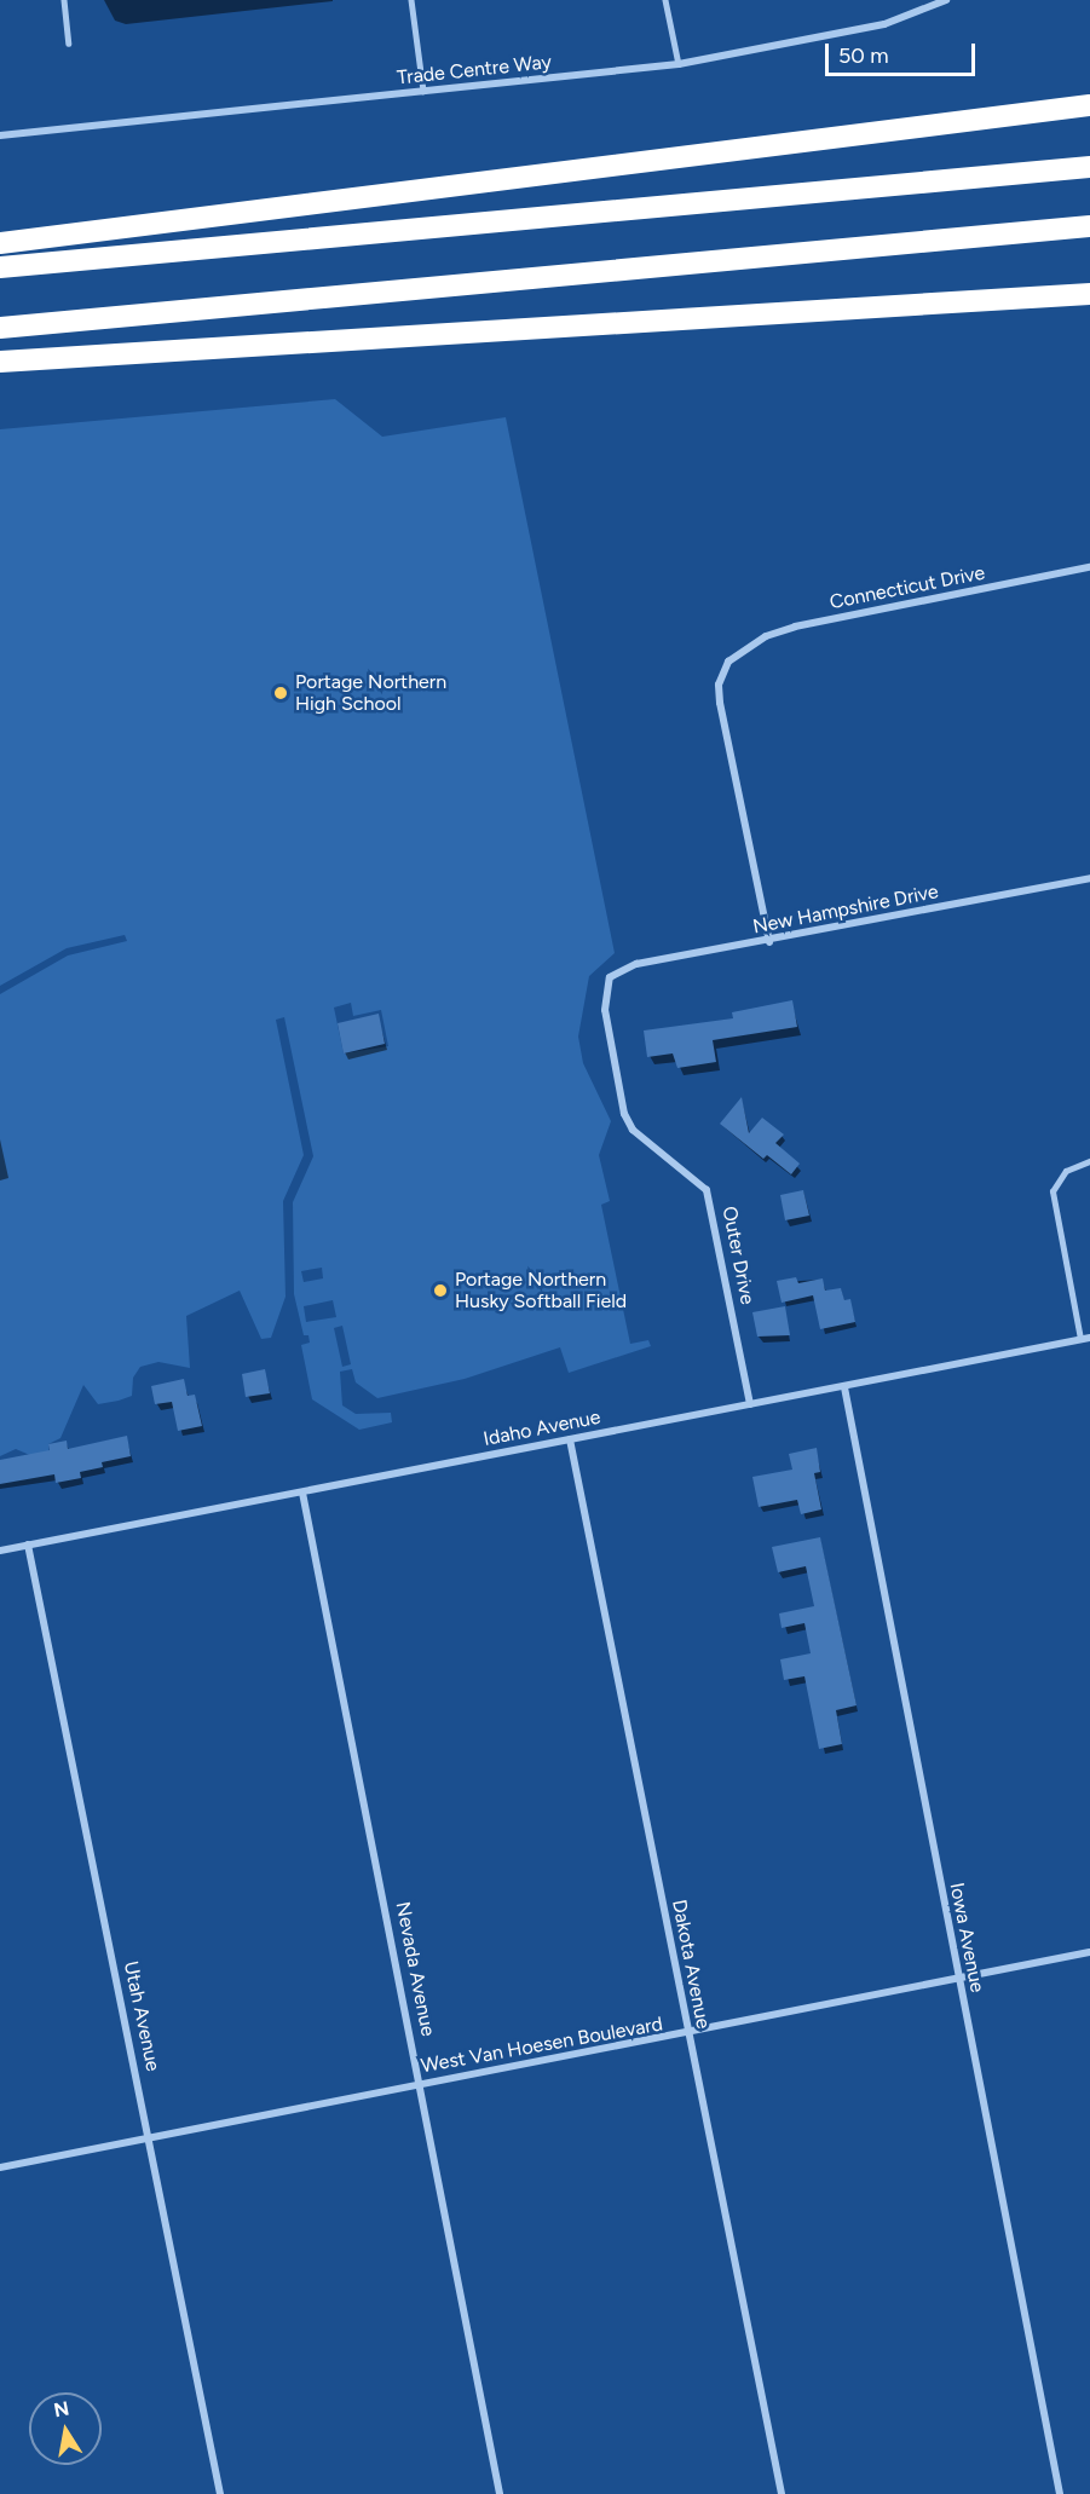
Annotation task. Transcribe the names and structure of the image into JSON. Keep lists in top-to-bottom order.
{
  "streets": {
    "street": [
      "Trade Centre Way",
      "Connecticut Drive",
      "New Hampshire Drive",
      "Outer Drive",
      "Idaho Avenue",
      "Iowa Avenue",
      "Dakota Avenue",
      "Nevada Avenue",
      "Utah Avenue",
      "West Van Hoesen Boulevard"
    ]
  },
  "crossings": [
    ["Connecticut Drive", "New Hampshire Drive"],
    ["New Hampshire Drive", "Outer Drive"],
    ["Outer Drive", "Idaho Avenue"],
    ["Idaho Avenue", "Iowa Avenue"],
    ["Idaho Avenue", "Dakota Avenue"],
    ["Idaho Avenue", "Nevada Avenue"],
    ["Idaho Avenue", "Utah Avenue"],
    ["Iowa Avenue", "West Van Hoesen Boulevard"],
    ["Dakota Avenue", "West Van Hoesen Boulevard"],
    ["Nevada Avenue", "West Van Hoesen Boulevard"],
    ["Utah Avenue", "West Van Hoesen Boulevard"]
  ],
  "places": ["Portage Northern High School", "Portage Northern Husky Softball Field"],
  "scale_bar": "50 m",
  "north": "top"
}
